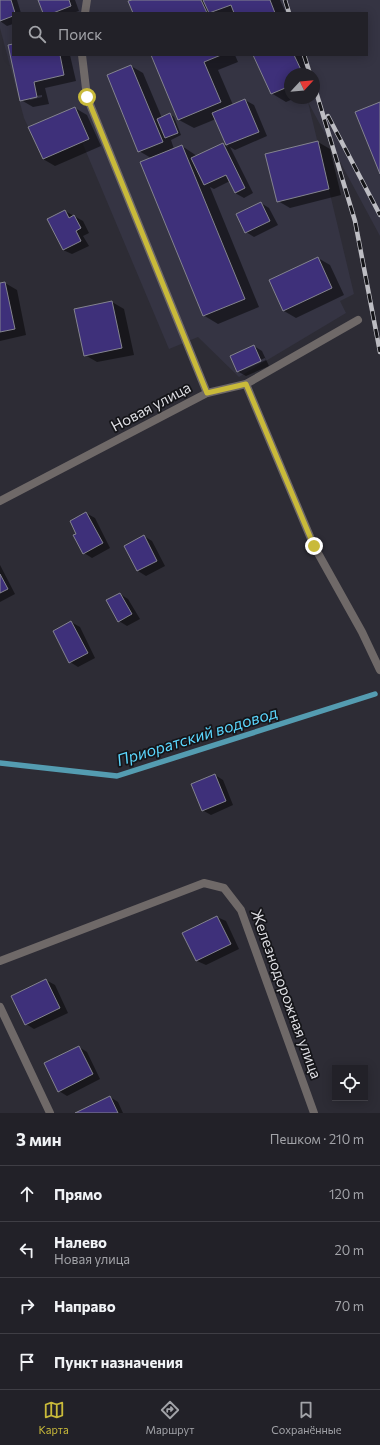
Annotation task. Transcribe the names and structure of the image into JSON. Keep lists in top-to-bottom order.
{
  "streets": {
    "street": ["Новая улица", "Железнодорожная улица"]
  },
  "water": ["Приоратский водовод"],
  "north": "top right",
  "page": {
    "search": "Поиск",
    "heading": ["3 мин", "Пешком · 210 m"],
    "list": [
      ["Прямо", "120 m"],
      ["Налево", "Новая улица", "20 m"],
      ["Направо", "70 m"],
      "Пункт назначения"
    ],
    "nav": ["Карта", "Маршрут", "Сохранённые"]
  }
}
